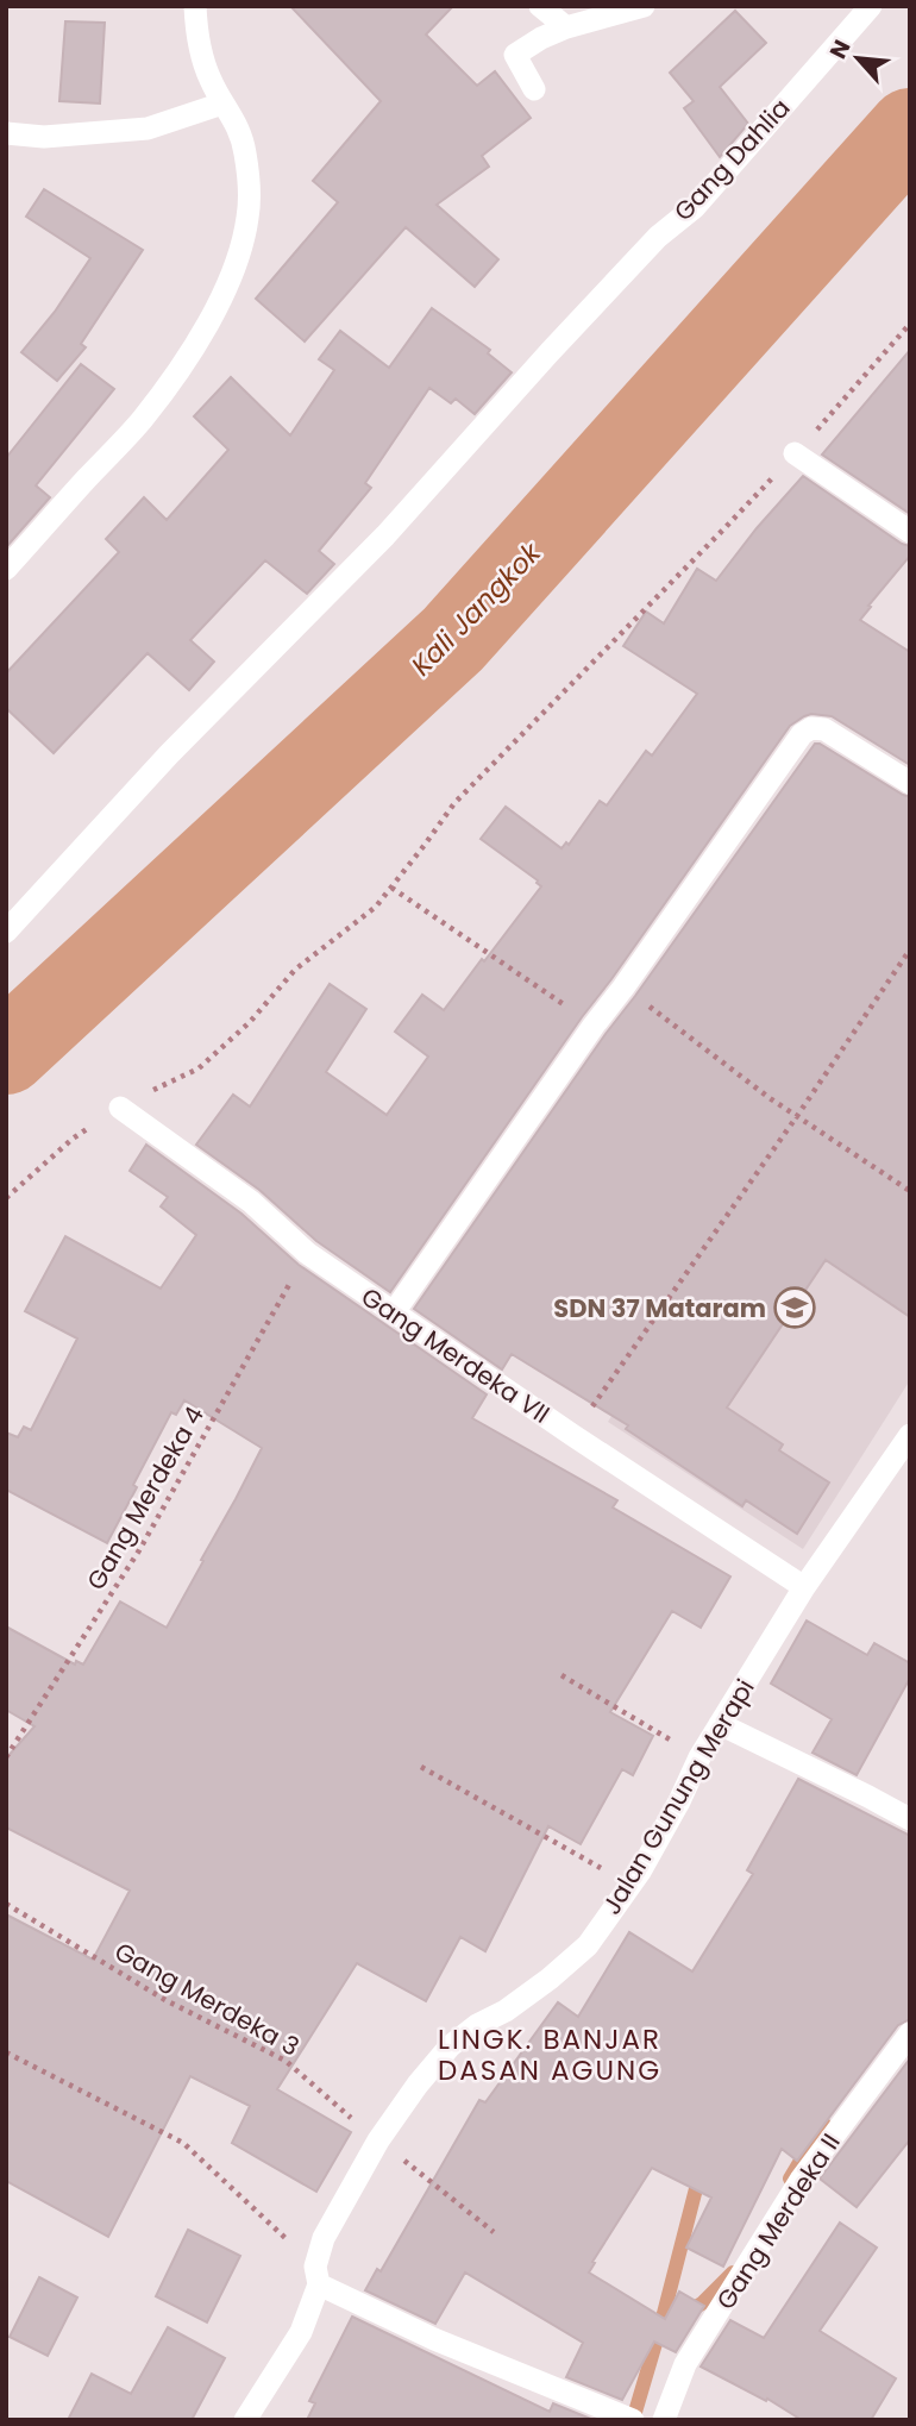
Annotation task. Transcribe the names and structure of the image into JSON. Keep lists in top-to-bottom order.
{
  "streets": {
    "street": [
      "Gang Dahlia",
      "Gang Merdeka VII",
      "Jalan Gunung Merapi",
      "Gang Merdeka II"
    ],
    "path": ["Gang Merdeka 4", "Gang Merdeka 3"]
  },
  "crossings": [
    ["Gang Merdeka VII", "Gang Merdeka 4"],
    ["Gang Merdeka VII", "Jalan Gunung Merapi"],
    ["Jalan Gunung Merapi", "Gang Merdeka 3"]
  ],
  "districts": ["LINGK. BANJAR DASAN AGUNG"],
  "water": ["Kali Jangkok"],
  "places": {
    "school or university": ["SDN 37 Mataram"]
  },
  "north": "top left"
}
